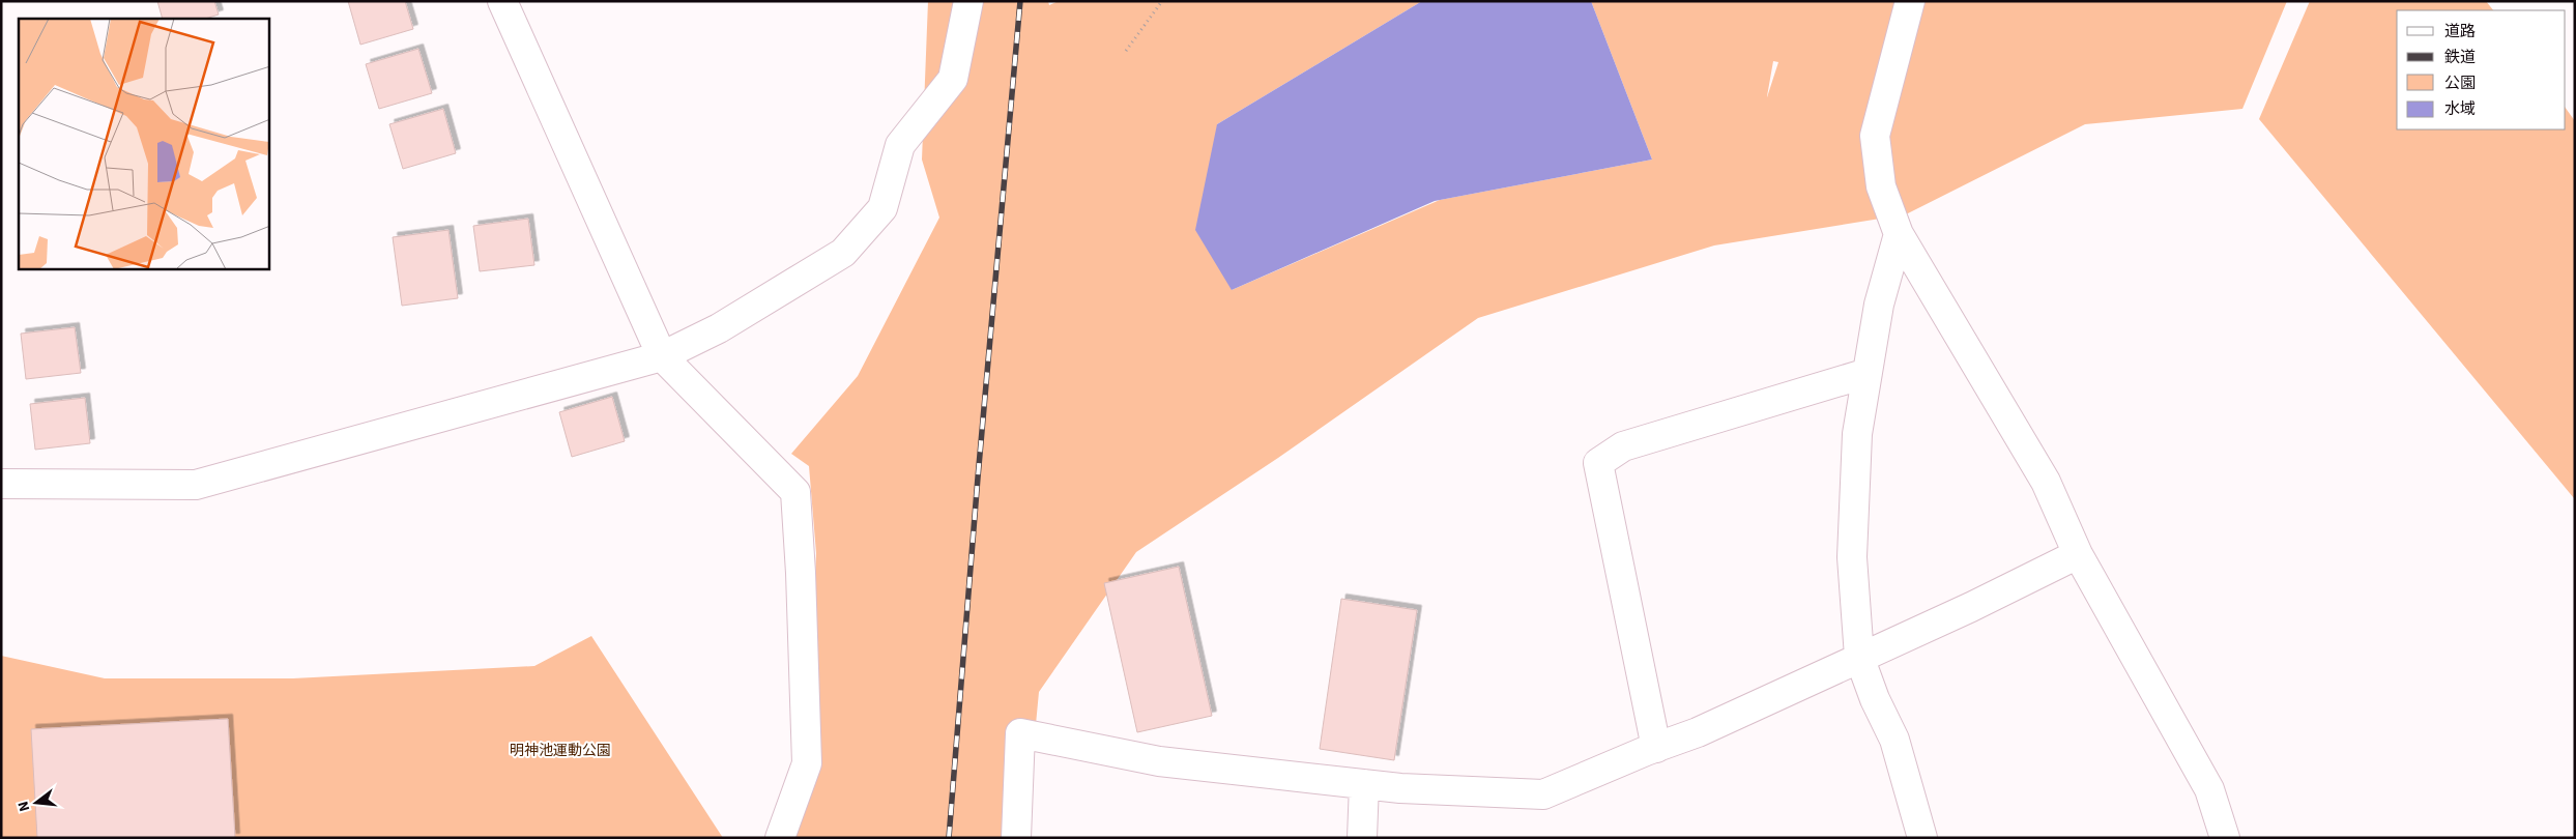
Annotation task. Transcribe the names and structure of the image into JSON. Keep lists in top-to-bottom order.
{
  "parks": ["明神池運動公園"],
  "legend": [
    "道路",
    "鉄道",
    "公園",
    "水域"
  ],
  "north": "left"
}
